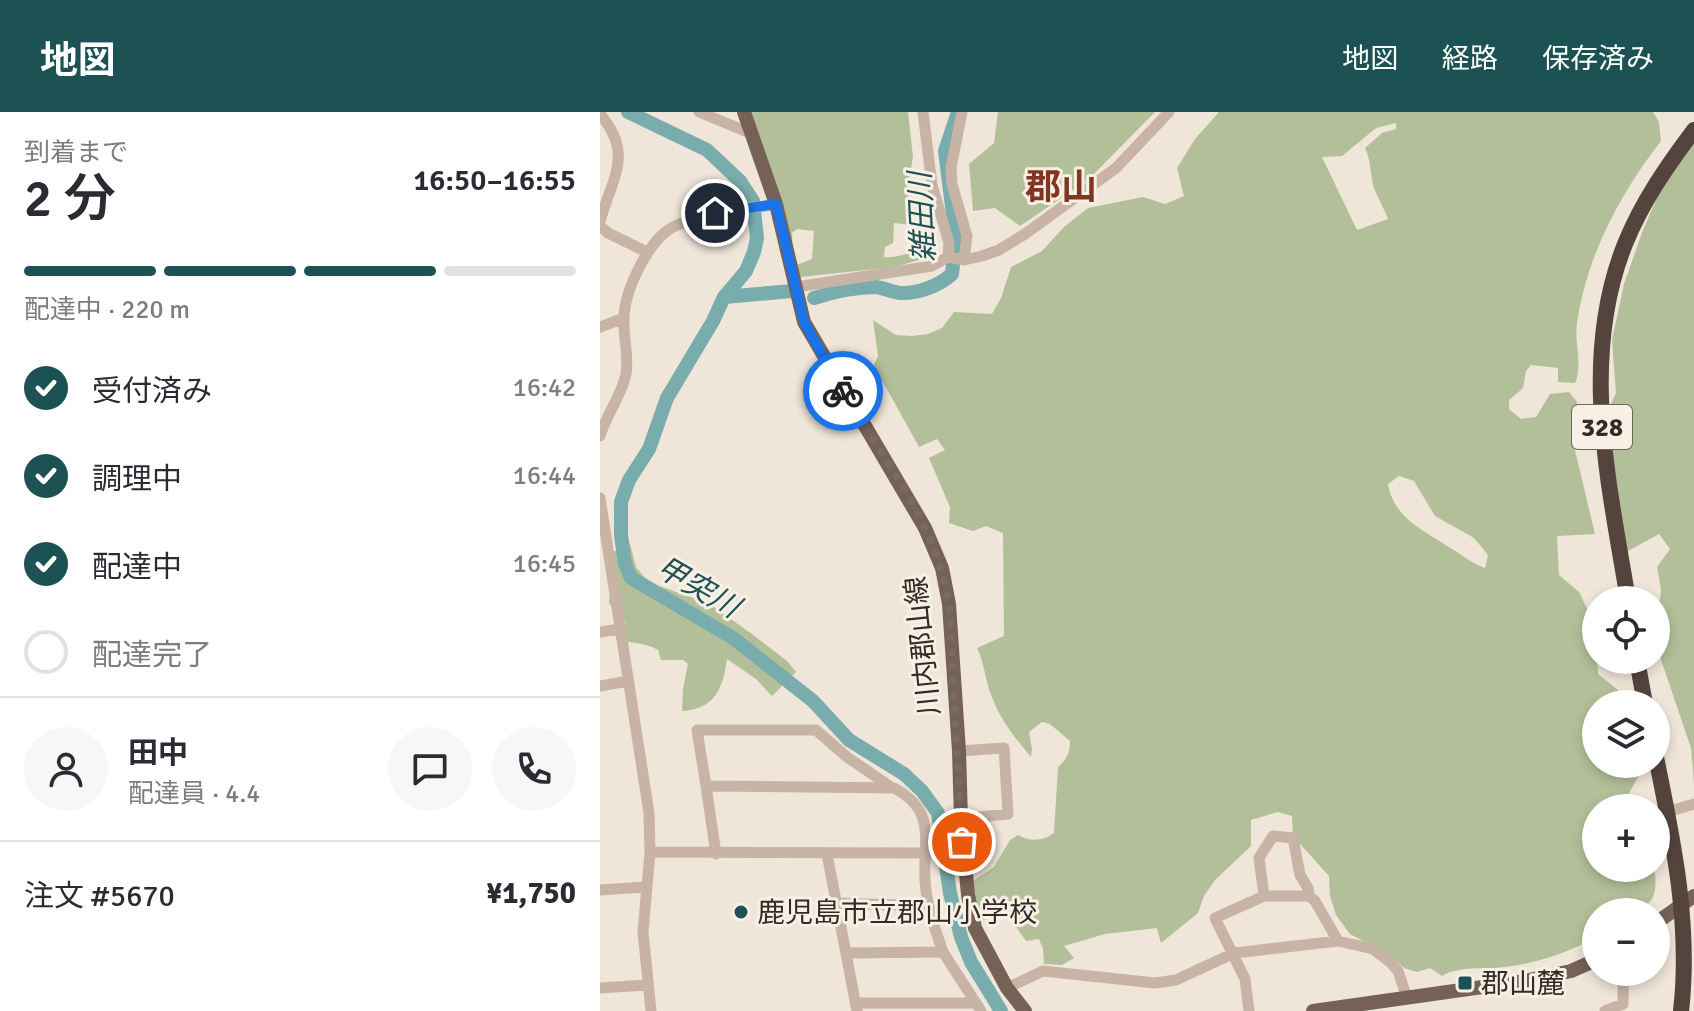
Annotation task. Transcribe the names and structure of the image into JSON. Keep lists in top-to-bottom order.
{
  "streets": {
    "highway": ["328"],
    "main road": ["川内郡山線"]
  },
  "districts": ["郡山"],
  "water": ["雑田川", "甲突川"],
  "places": {
    "other": ["鹿児島市立郡山小学校"],
    "transit": ["郡山麓"]
  },
  "page": {
    "header": "地図",
    "nav": ["地図", "経路", "保存済み"],
    "heading": ["2 分", "到着まで", "16:50–16:55"],
    "panel": [
      "田中",
      "配達員 · 4.4",
      "注文 #5670",
      "¥1,750"
    ],
    "bar": "配達中 · 220 m",
    "list": [
      ["受付済み", "16:42"],
      ["調理中", "16:44"],
      ["配達中", "16:45"],
      "配達完了"
    ],
    "map_buttons": ["+", "−"]
  }
}
